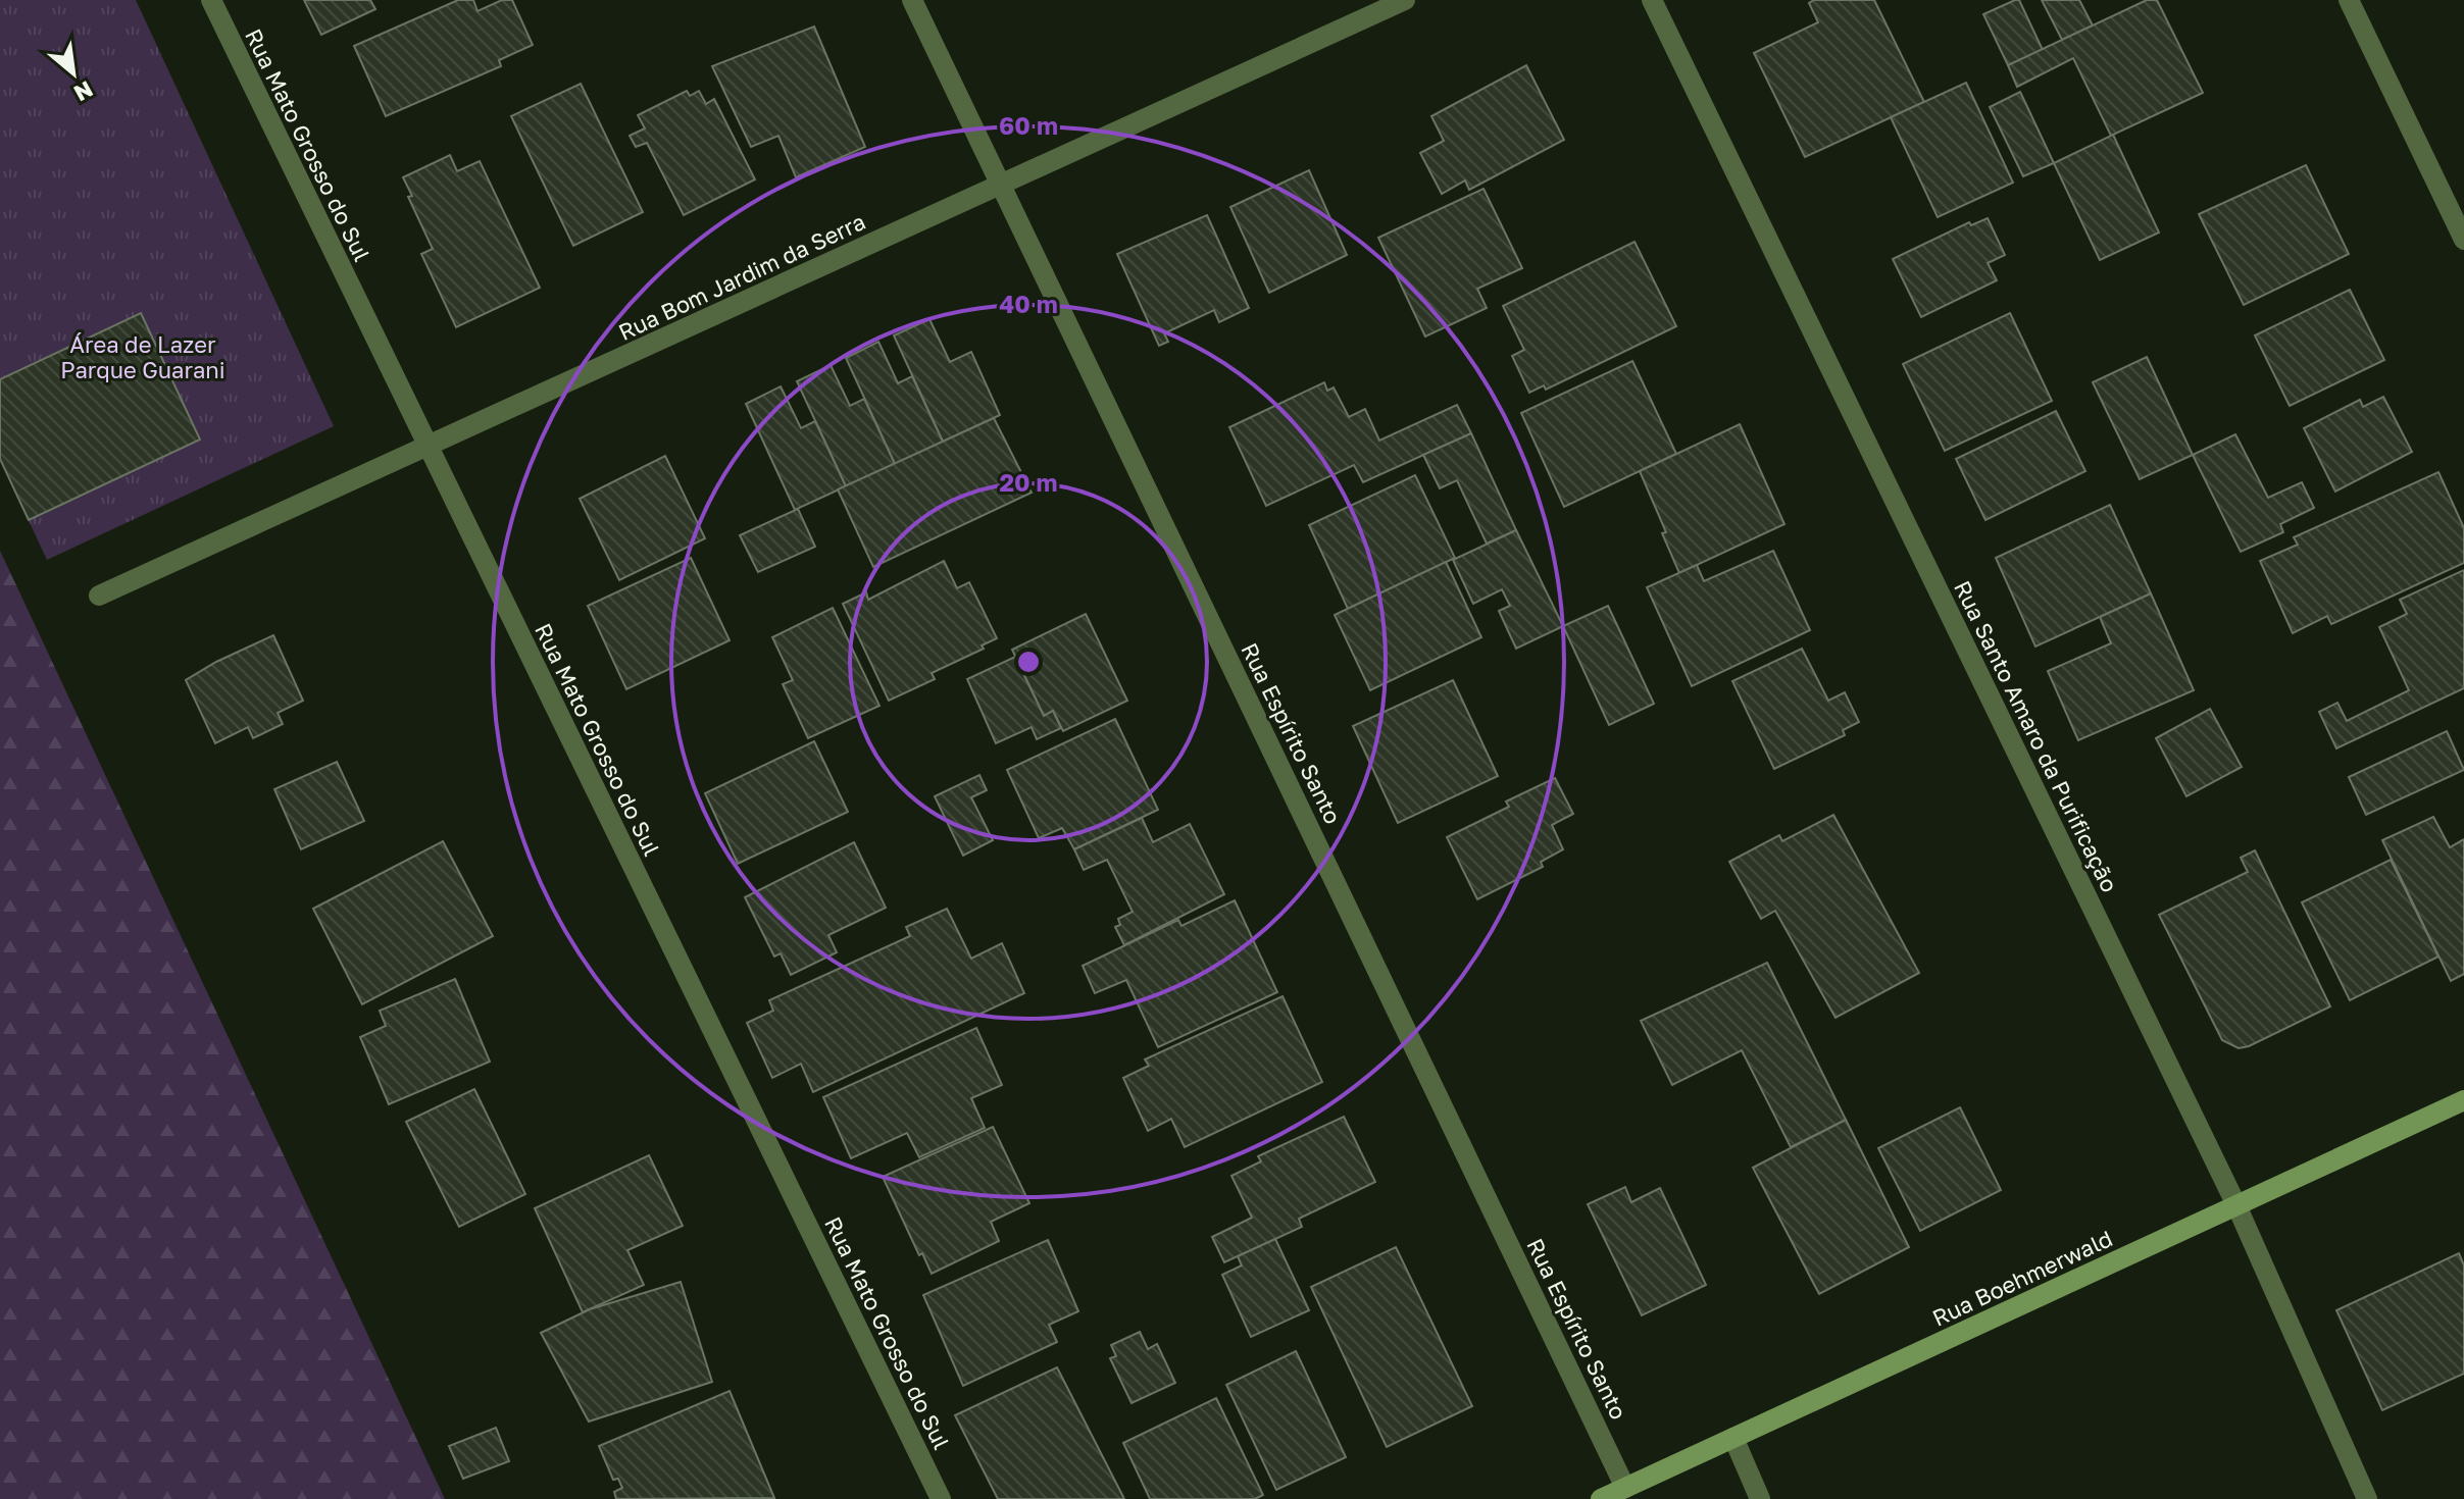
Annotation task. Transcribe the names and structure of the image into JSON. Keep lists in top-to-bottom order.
{
  "streets": {
    "main road": ["Rua Boehmerwald"],
    "street": [
      "Rua Mato Grosso do Sul",
      "Rua Bom Jardim da Serra",
      "Rua Espírito Santo",
      "Rua Santo Amaro da Purificação"
    ]
  },
  "crossings": [
    ["Rua Mato Grosso do Sul", "Rua Bom Jardim da Serra"],
    ["Rua Bom Jardim da Serra", "Rua Espírito Santo"],
    ["Rua Espírito Santo", "Rua Boehmerwald"],
    ["Rua Santo Amaro da Purificação", "Rua Boehmerwald"]
  ],
  "parks": ["Área de Lazer Parque Guarani"],
  "north": "bottom right",
  "rings": ["60 m", "40 m", "20 m"]
}
